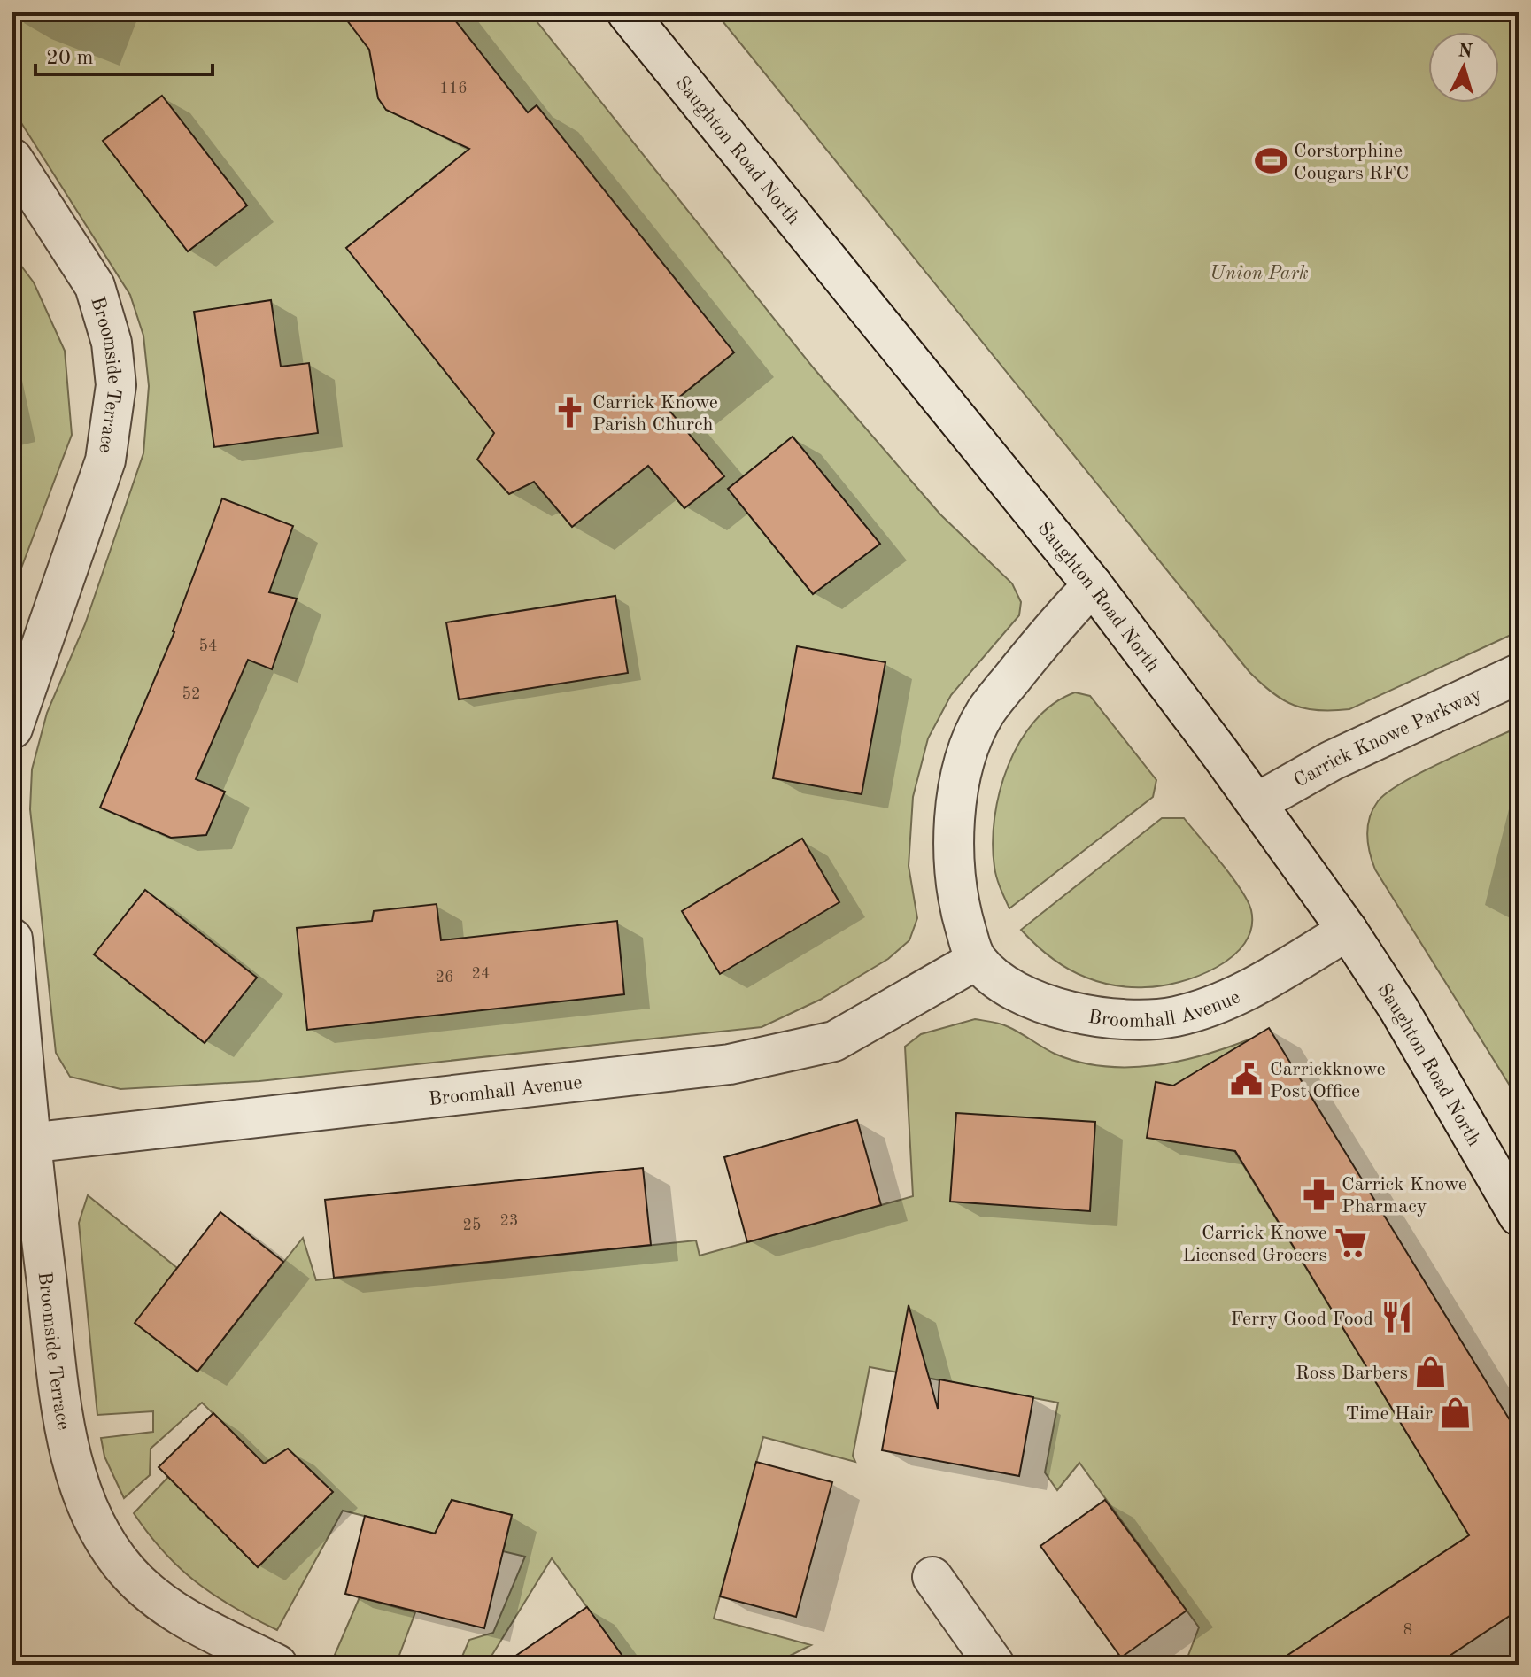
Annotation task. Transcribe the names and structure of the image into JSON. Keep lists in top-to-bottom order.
{
  "streets": {
    "street": [
      "Saughton Road North",
      "Broomside Terrace",
      "Carrick Knowe Parkway",
      "Broomhall Avenue"
    ]
  },
  "crossings": [
    ["Saughton Road North", "Carrick Knowe Parkway"],
    ["Saughton Road North", "Broomhall Avenue"],
    ["Broomside Terrace", "Broomhall Avenue"]
  ],
  "parks": ["Union Park"],
  "places": {
    "sports": ["Corstorphine Cougars RFC"],
    "church": ["Carrick Knowe Parish Church"],
    "public building": ["Carrickknowe Post Office"],
    "pharmacy": ["Carrick Knowe Pharmacy"],
    "supermarket": ["Carrick Knowe Licensed Grocers"],
    "restaurant": ["Ferry Good Food"],
    "shop": ["Ross Barbers", "Time Hair"]
  },
  "house_numbers": [
    "116",
    "54",
    "52",
    "24",
    "26",
    "23",
    "25",
    "8"
  ],
  "scale_bar": "20 m",
  "north": "top"
}
